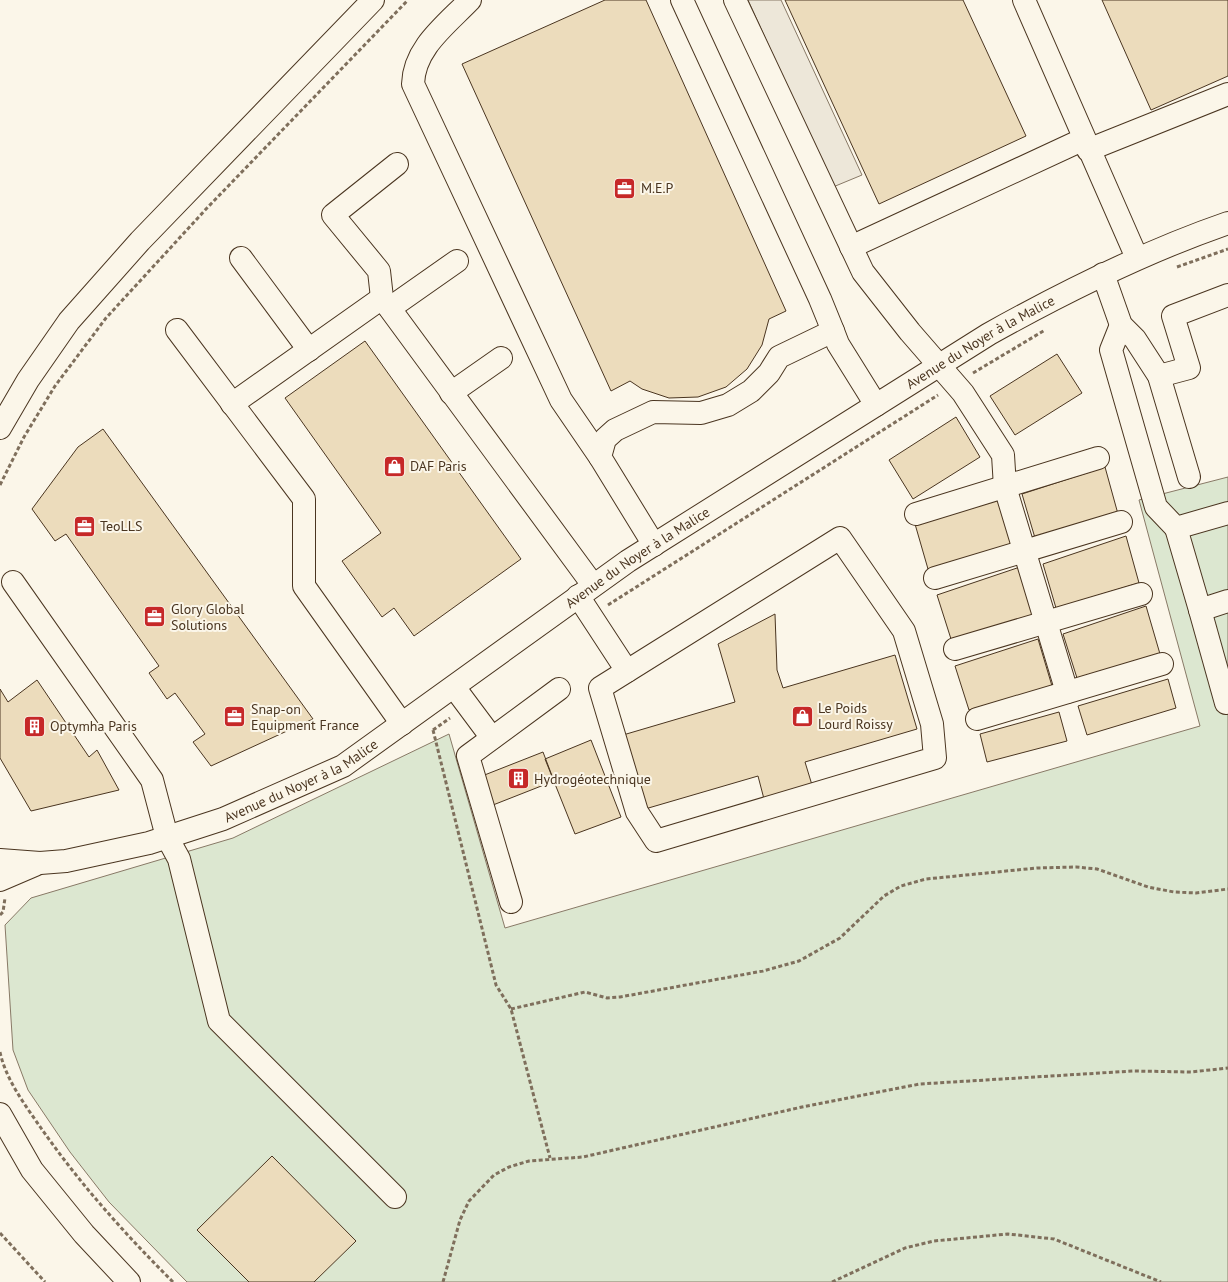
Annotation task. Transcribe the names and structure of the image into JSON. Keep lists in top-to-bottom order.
{
  "streets": {
    "street": ["Avenue du Noyer à la Malice"]
  },
  "places": {
    "office": [
      "M.E.P",
      "TeoLLS",
      "Glory Global Solutions",
      "Snap-on Equipment France"
    ],
    "shop": ["DAF Paris", "Le Poids Lourd Roissy"],
    "building": ["Optymha Paris", "Hydrogéotechnique"]
  }
}
